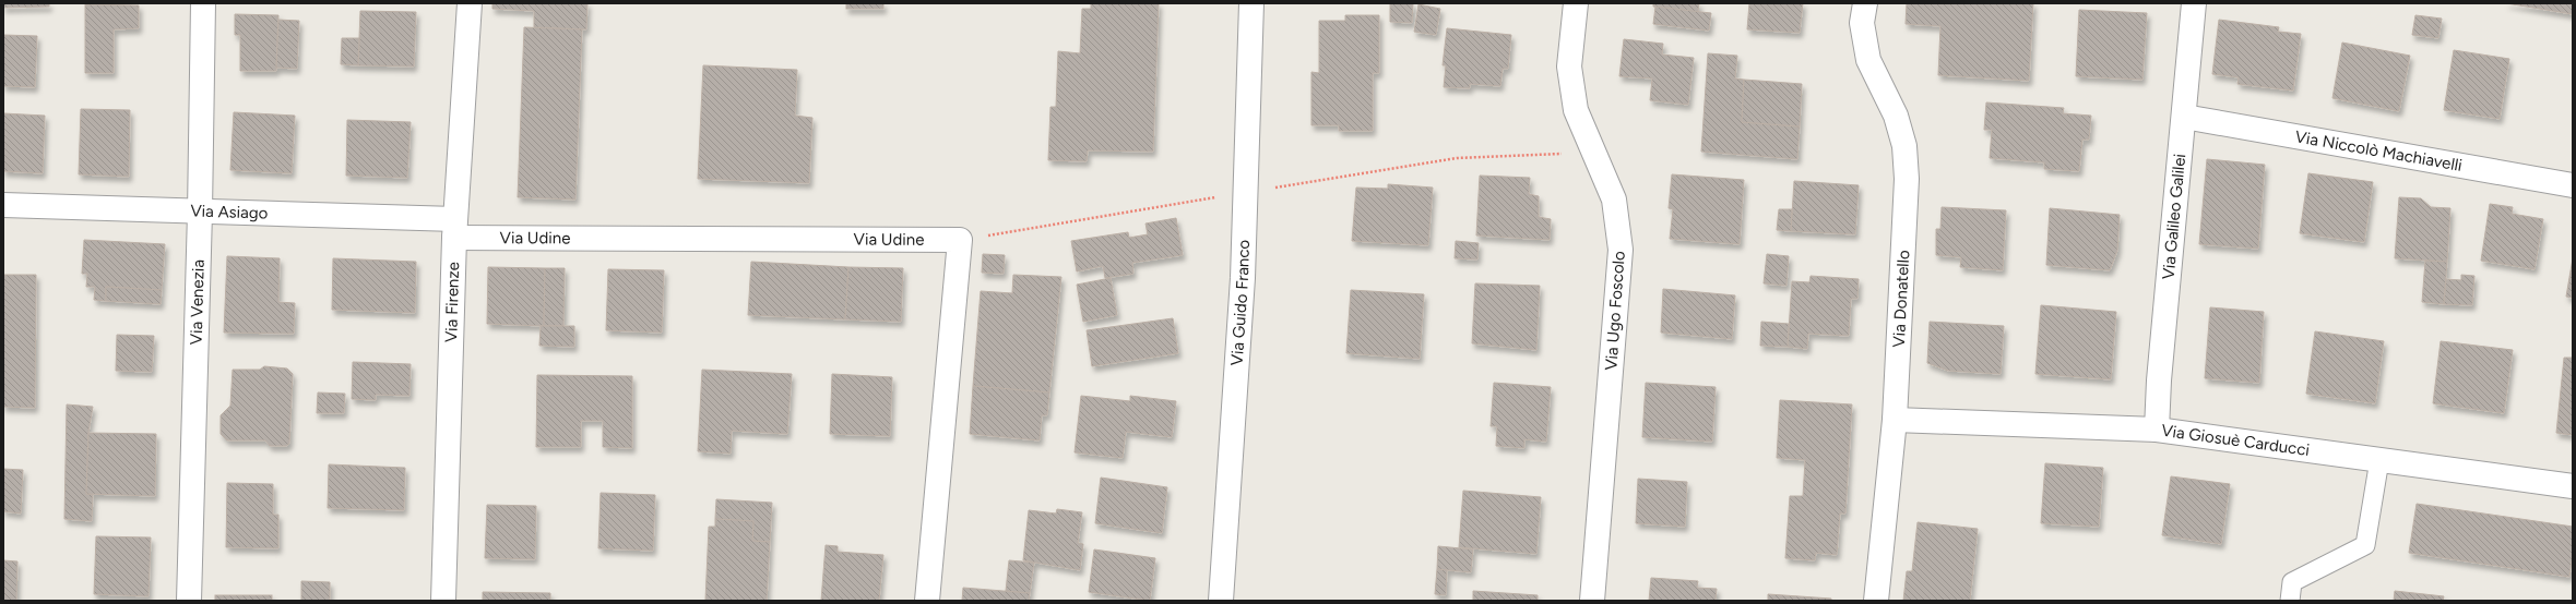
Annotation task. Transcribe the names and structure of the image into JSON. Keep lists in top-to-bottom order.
{
  "streets": {
    "street": [
      "Via Niccolò Machiavelli",
      "Via Asiago",
      "Via Galileo Galilei",
      "Via Udine",
      "Via Donatello",
      "Via Venezia",
      "Via Firenze",
      "Via Guido Franco",
      "Via Ugo Foscolo",
      "Via Giosuè Carducci"
    ]
  },
  "crossings": [
    ["Via Niccolò Machiavelli", "Via Galileo Galilei"],
    ["Via Asiago", "Via Udine"],
    ["Via Asiago", "Via Venezia"],
    ["Via Asiago", "Via Firenze"],
    ["Via Galileo Galilei", "Via Giosuè Carducci"],
    ["Via Udine", "Via Firenze"],
    ["Via Donatello", "Via Giosuè Carducci"]
  ]
}
